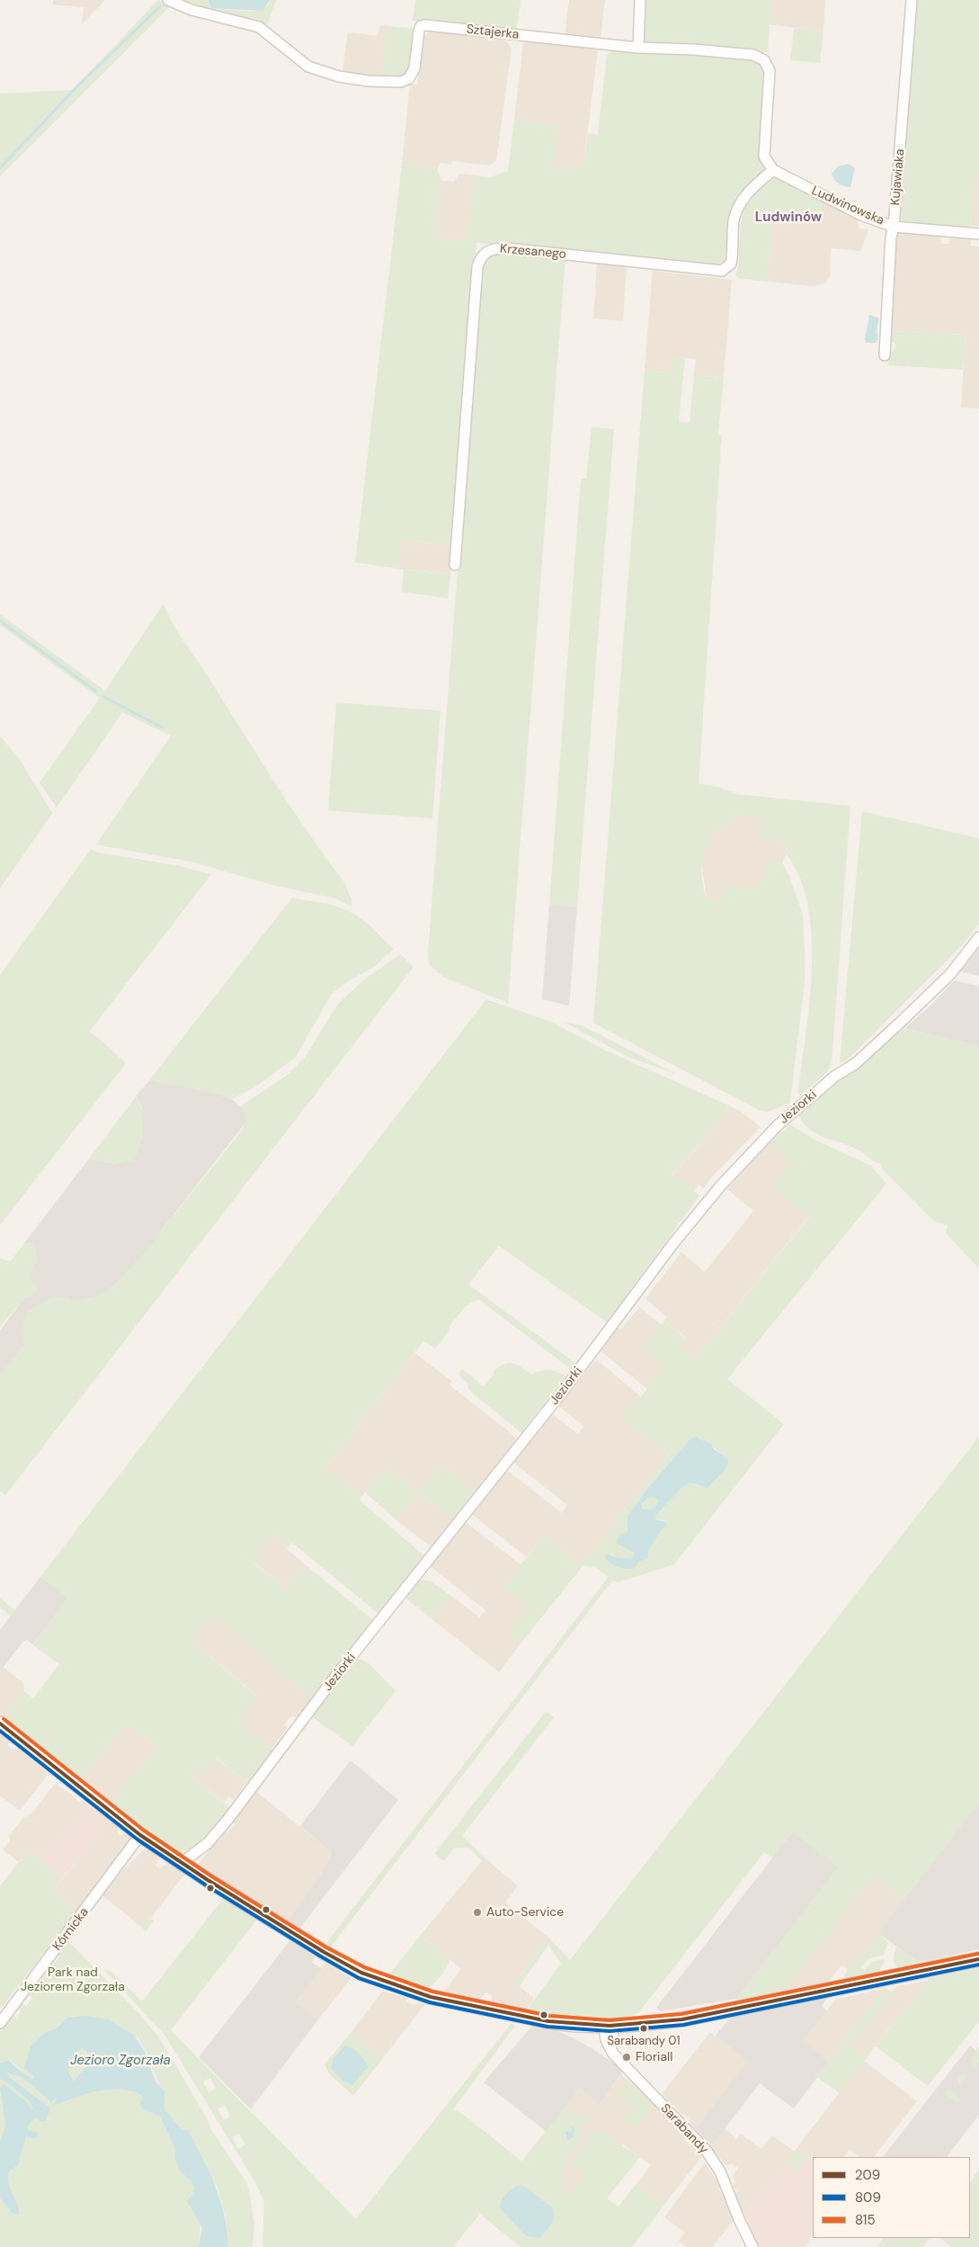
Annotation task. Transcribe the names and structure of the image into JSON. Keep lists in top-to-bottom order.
{
  "streets": {
    "street": [
      "Sztajerka",
      "Kujawiaka",
      "Ludwinowska",
      "Krzesanego",
      "Jeziorki",
      "Kórnicka",
      "Sarabandy"
    ]
  },
  "crossings": [
    ["Sztajerka", "Ludwinowska"],
    ["Sztajerka", "Krzesanego"],
    ["Kujawiaka", "Ludwinowska"],
    ["Ludwinowska", "Krzesanego"]
  ],
  "districts": ["Ludwinów"],
  "water": ["Jezioro Zgorzała"],
  "parks": ["Park nad Jeziorem Zgorzała"],
  "places": ["Auto-Service", "Sarabandy 01", "Floriall"],
  "lines": ["transit line 815", "transit line 209", "transit line 809"],
  "legend": ["209", "809", "815"]
}
